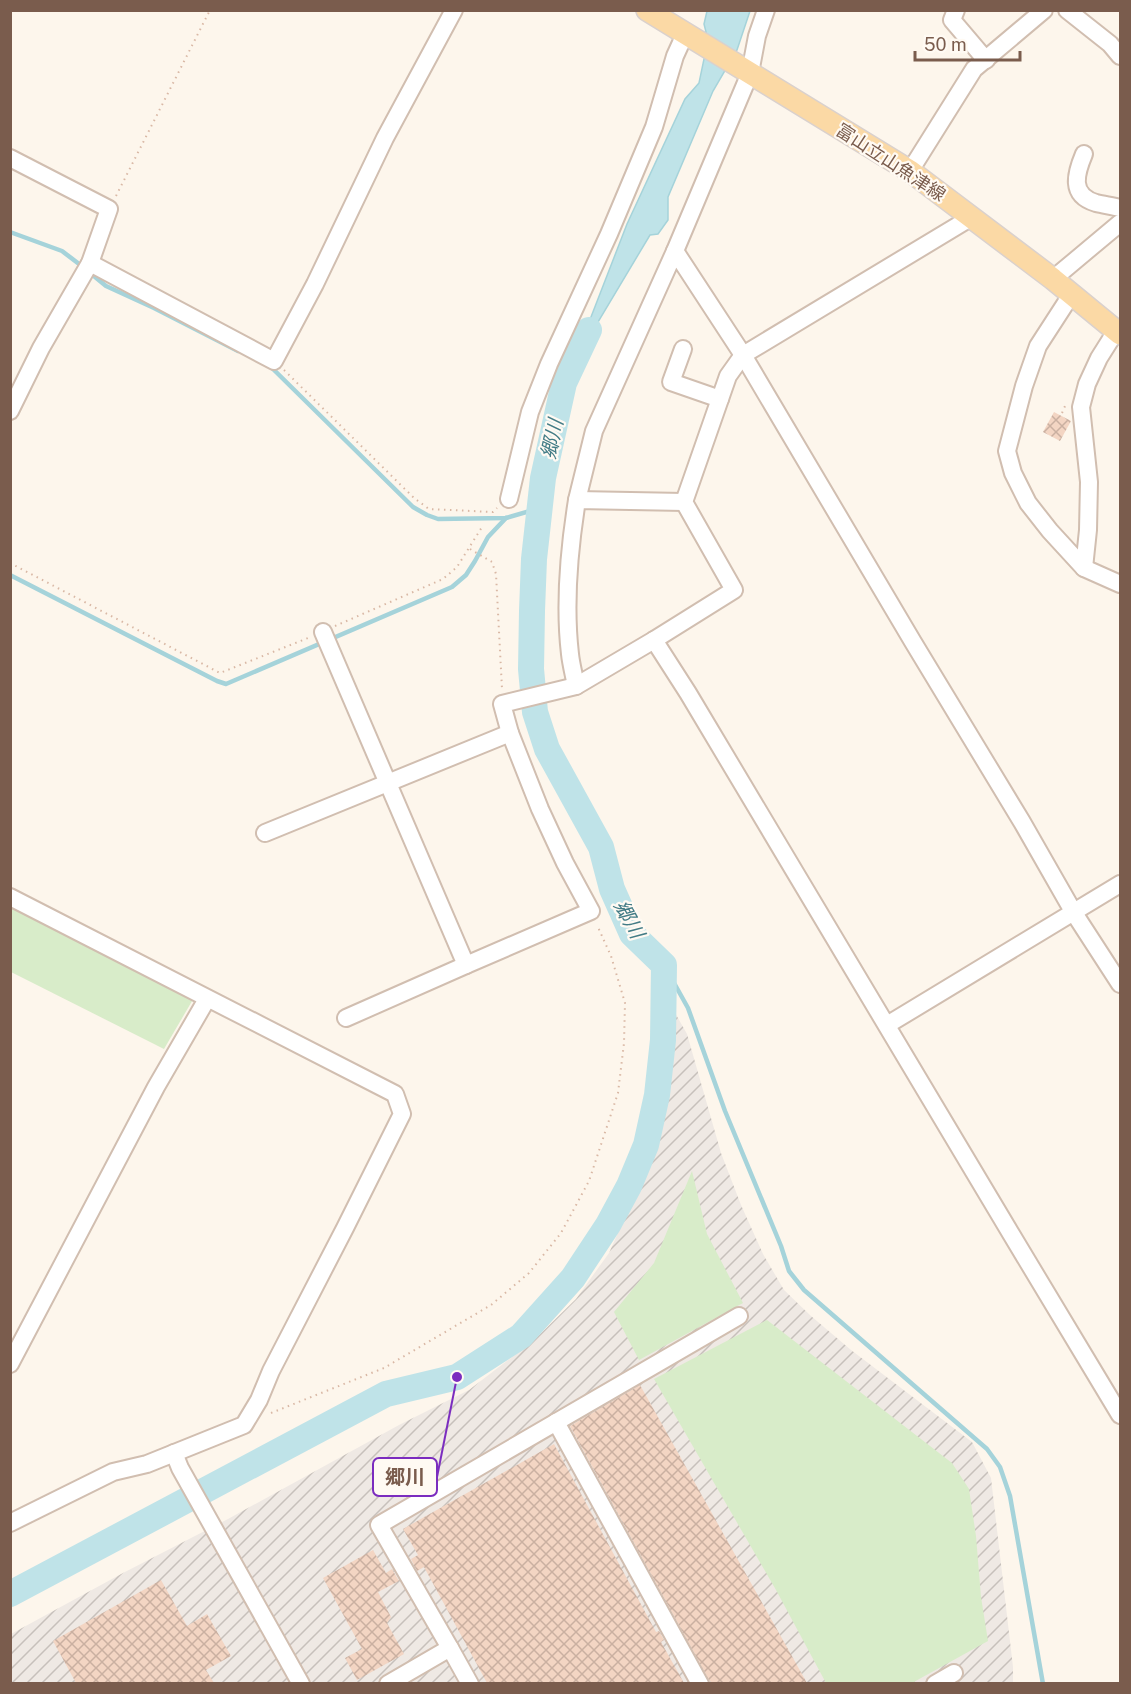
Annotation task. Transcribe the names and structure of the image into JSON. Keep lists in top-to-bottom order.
{
  "streets": {
    "main road": ["富山立山魚津線"]
  },
  "water": ["郷川"],
  "places": ["郷川"],
  "scale_bar": "50 m"
}
